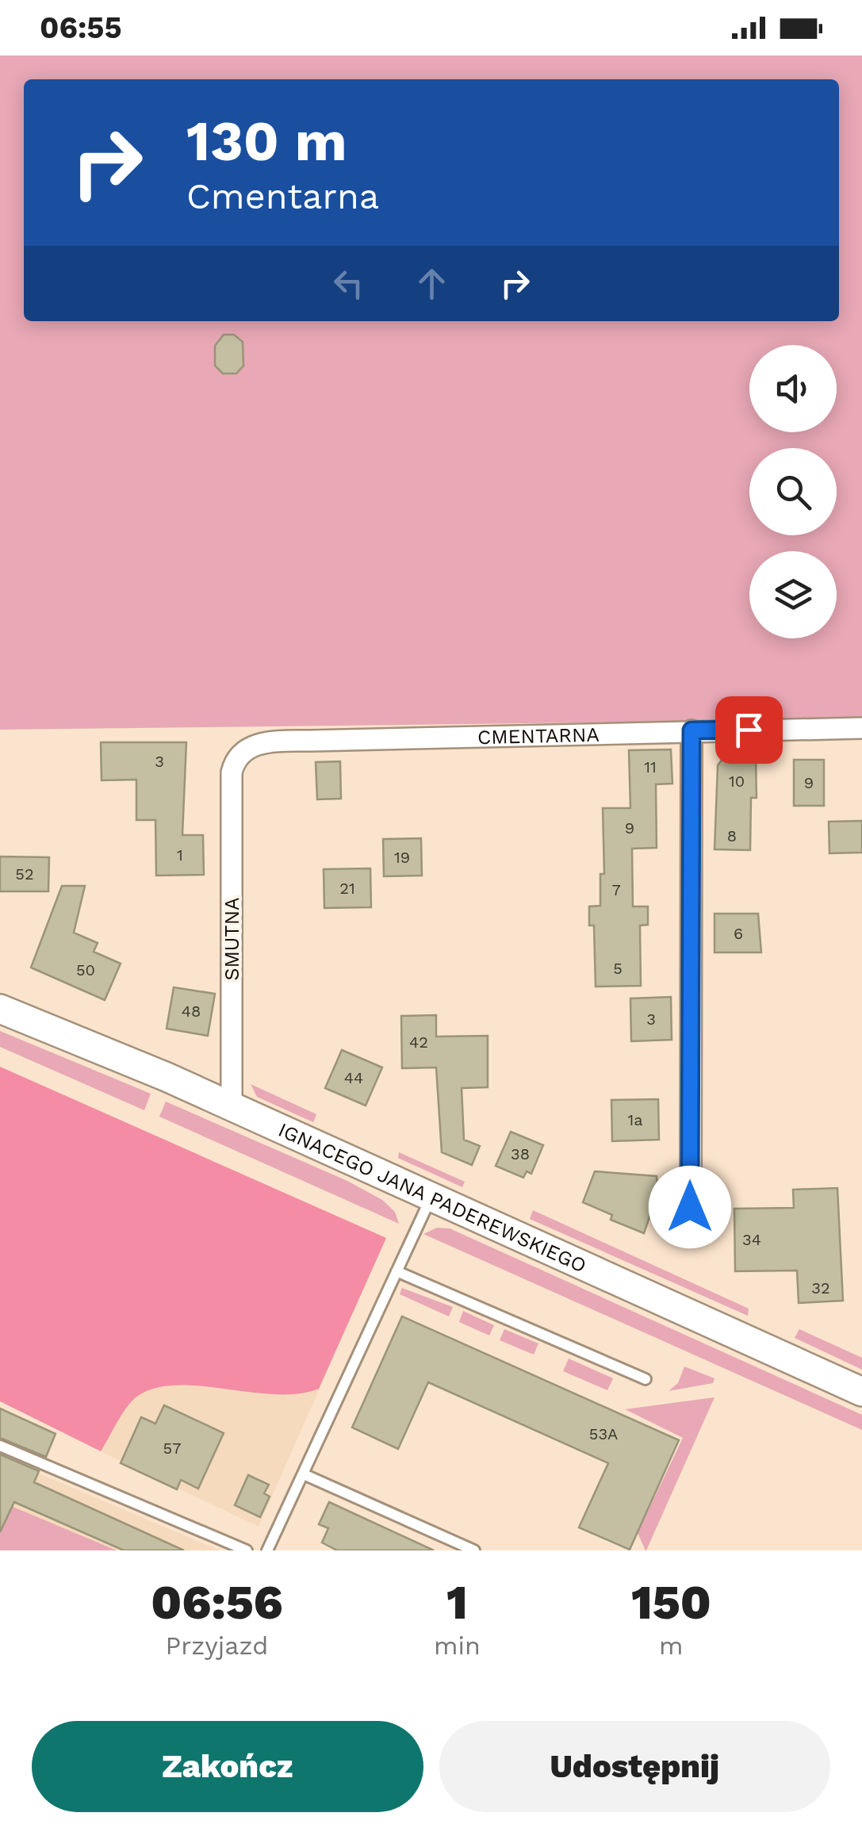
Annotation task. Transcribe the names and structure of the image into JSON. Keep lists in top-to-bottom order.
{
  "streets": {
    "main road": ["IGNACEGO JANA PADEREWSKIEGO"],
    "street": ["CMENTARNA", "SMUTNA"]
  },
  "crossings": [
    ["CMENTARNA", "SMUTNA"],
    ["SMUTNA", "IGNACEGO JANA PADEREWSKIEGO"]
  ],
  "house_numbers": [
    "3",
    "11",
    "10",
    "9",
    "9",
    "8",
    "1",
    "19",
    "52",
    "21",
    "7",
    "6",
    "5",
    "50",
    "48",
    "3",
    "42",
    "44",
    "1a",
    "38",
    "34",
    "32",
    "53A",
    "57"
  ],
  "page": {
    "status": "06:55",
    "turn": ["130 m", "Cmentarna"],
    "eta": [
      "06:56",
      "Przyjazd",
      "1",
      "min",
      "150",
      "m"
    ],
    "buttons": ["Zakończ", "Udostępnij"]
  }
}
